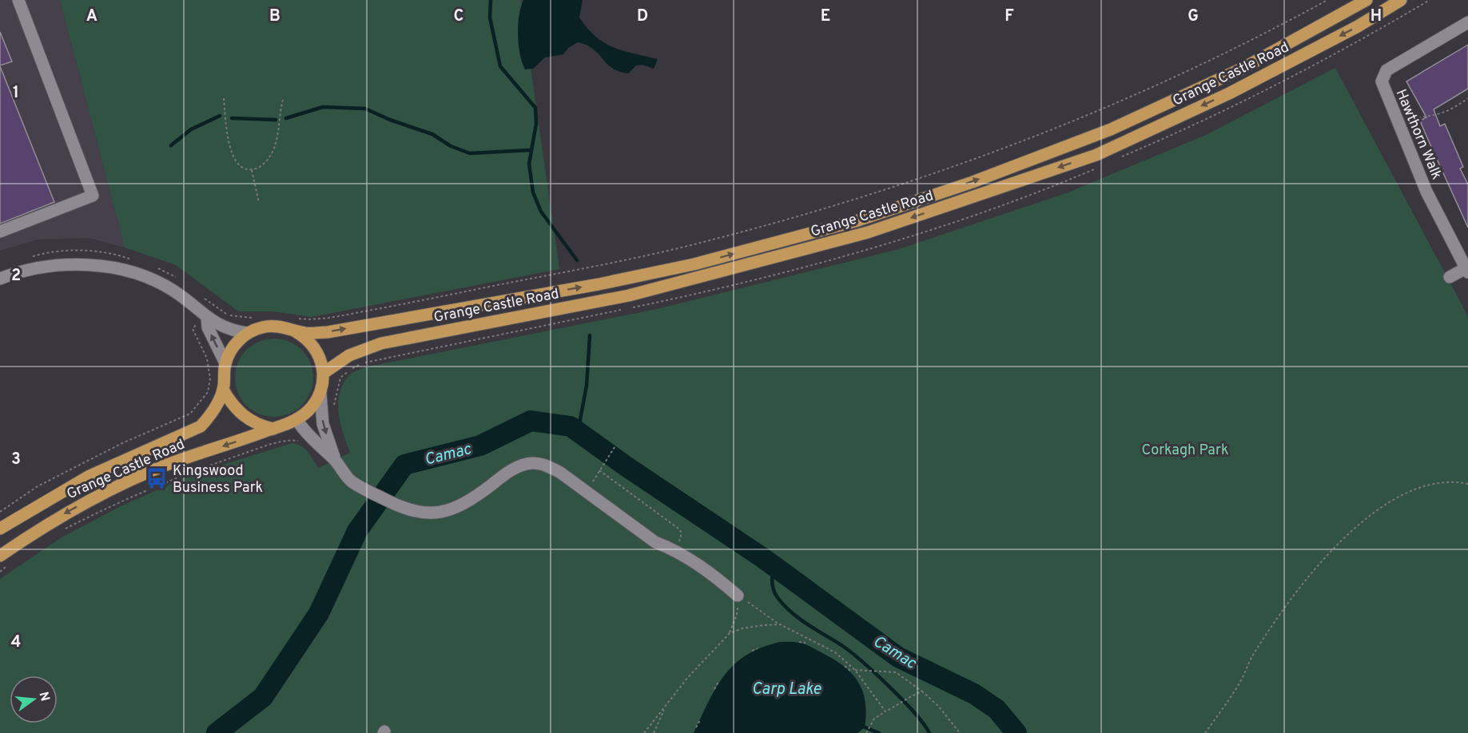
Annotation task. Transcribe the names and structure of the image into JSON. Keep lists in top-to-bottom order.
{
  "streets": {
    "main road": ["Grange Castle Road"],
    "street": ["Hawthorn Walk"]
  },
  "water": ["Camac", "Carp Lake"],
  "parks": ["Corkagh Park"],
  "places": {
    "bus stop": ["Kingswood Business Park"]
  },
  "north": "right",
  "grid": {
    "columns": [
      "A",
      "B",
      "C",
      "D",
      "E",
      "F",
      "G",
      "H"
    ],
    "rows": [
      "1",
      "2",
      "3",
      "4"
    ]
  }
}
